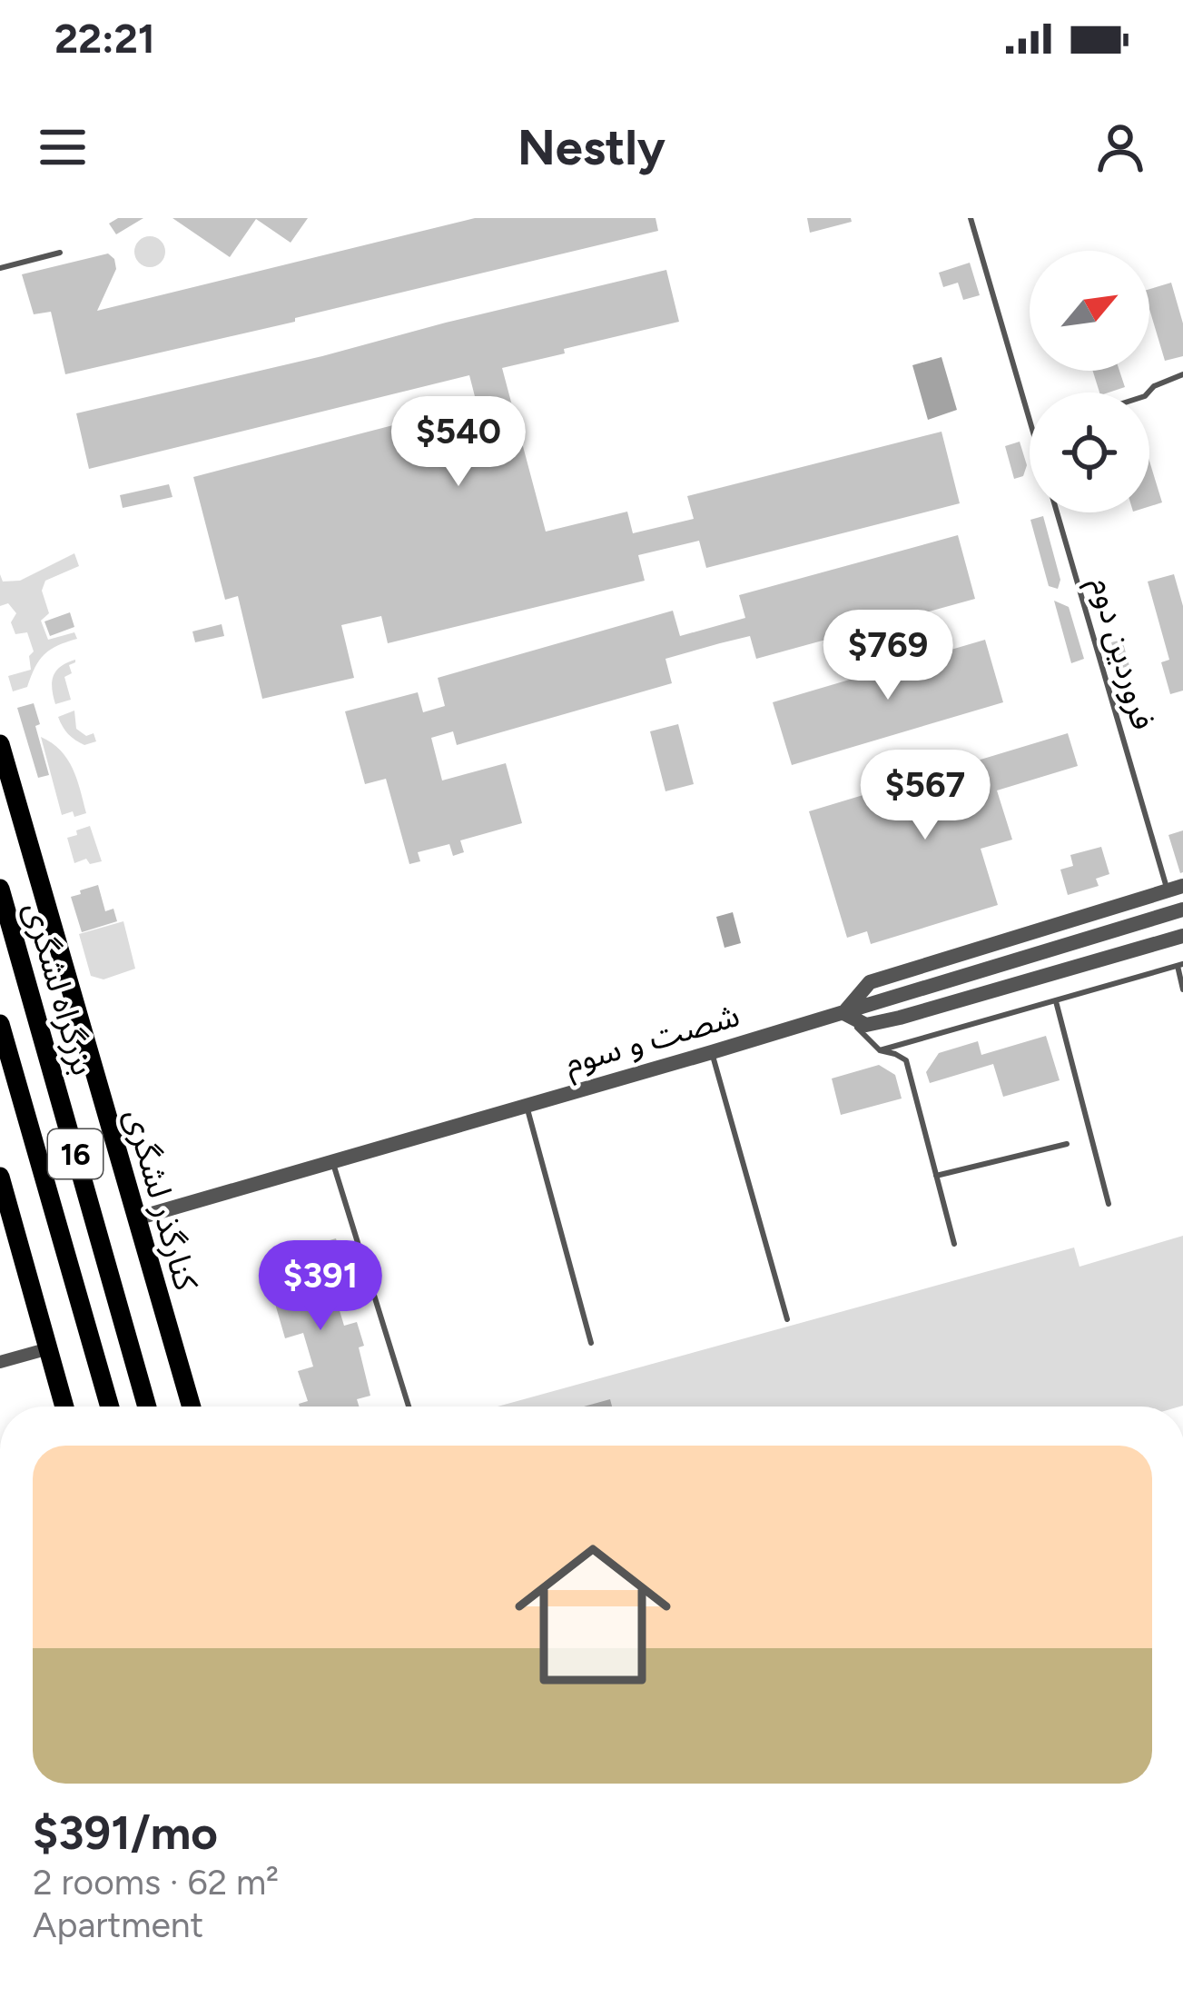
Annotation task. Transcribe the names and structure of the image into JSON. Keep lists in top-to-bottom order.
{
  "streets": {
    "main road": ["بزرگراه لشگری", "16", "کنارگذر لشگری"],
    "street": ["شصت و سوم"],
    "lane": ["فروردین دوم"]
  },
  "crossings": [
    ["شصت و سوم", "کنارگذر لشگری"]
  ],
  "north": "top right",
  "page": {
    "status": "22:21",
    "header": "Nestly",
    "price": [
      "$540",
      "$769",
      "$567",
      "$391"
    ],
    "list": [
      {
        "name": "$391/mo",
        "note": "2 rooms · 62 m² · Apartment"
      }
    ]
  }
}
